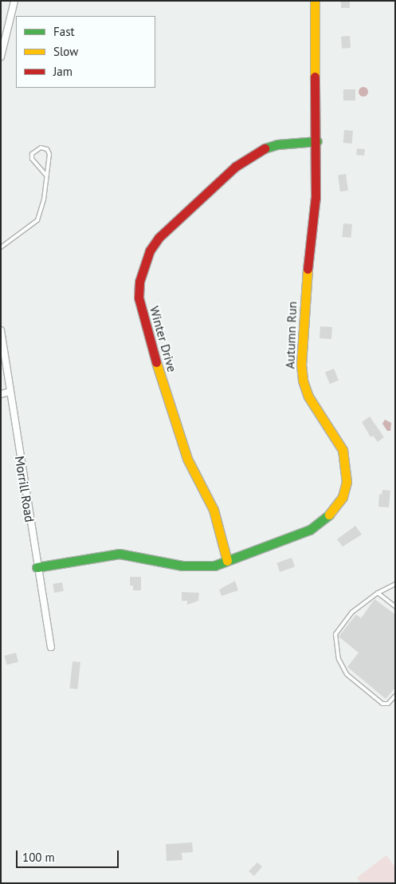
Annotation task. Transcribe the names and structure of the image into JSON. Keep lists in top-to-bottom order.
{
  "streets": {
    "street": ["Autumn Run", "Winter Drive", "Morrill Road"]
  },
  "crossings": [
    ["Autumn Run", "Winter Drive"],
    ["Autumn Run", "Morrill Road"]
  ],
  "legend": ["Fast", "Slow", "Jam"],
  "scale_bar": "100 m"
}
